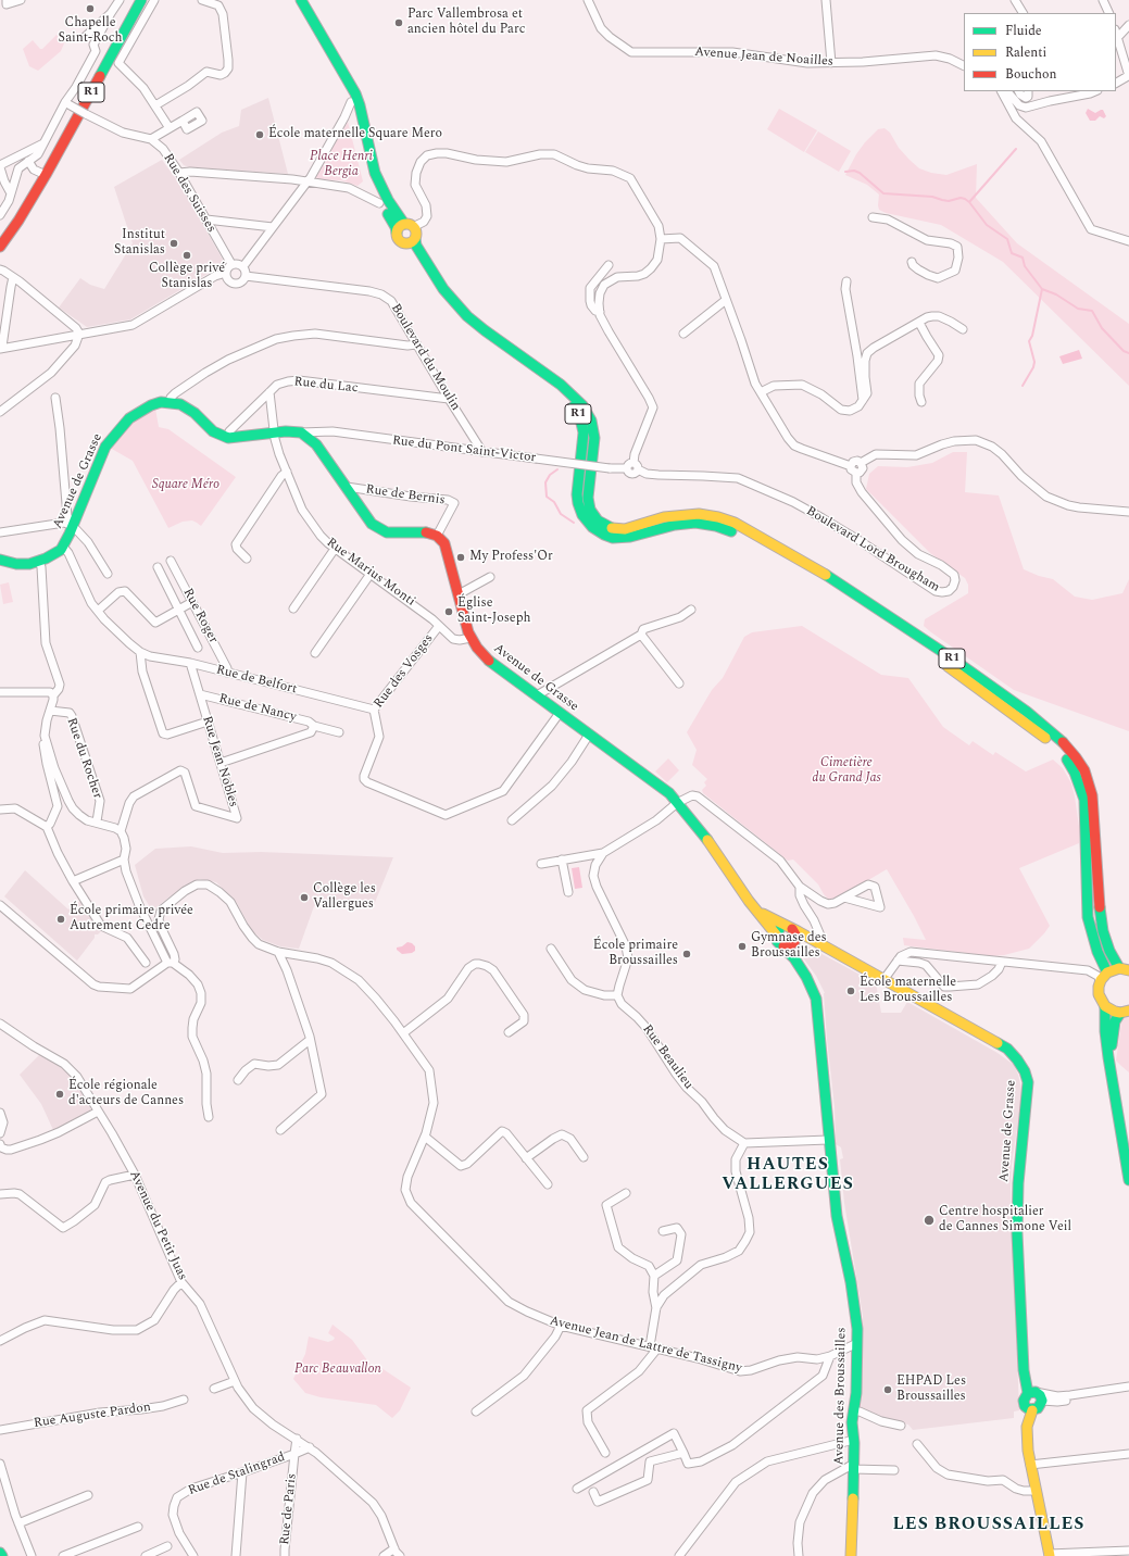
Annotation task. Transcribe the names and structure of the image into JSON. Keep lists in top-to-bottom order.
{
  "streets": {
    "main road": ["R1", "Avenue de Grasse", "Avenue des Broussailles"],
    "street": [
      "Avenue Jean de Noailles",
      "Rue des Suisses",
      "Boulevard du Moulin",
      "Rue du Lac",
      "Rue du Pont Saint-Victor",
      "Rue de Bernis",
      "Boulevard Lord Brougham",
      "Rue Marius Monti",
      "Rue Roger",
      "Rue des Vosges",
      "Rue de Belfort",
      "Rue de Nancy",
      "Rue du Rocher",
      "Rue Jean Nobles",
      "Rue Beaulieu",
      "Avenue du Petit Juas",
      "Avenue Jean de Lattre de Tassigny",
      "Rue Auguste Pardon",
      "Rue de Stalingrad",
      "Rue de Paris"
    ]
  },
  "crossings": [
    ["Rue des Suisses", "Boulevard du Moulin"],
    ["Boulevard du Moulin", "Rue du Lac"],
    ["Boulevard du Moulin", "Rue du Pont Saint-Victor"],
    ["Rue du Lac", "Rue Marius Monti"],
    ["Rue du Pont Saint-Victor", "Boulevard Lord Brougham"],
    ["Avenue de Grasse", "Rue de Bernis"],
    ["Avenue de Grasse", "Rue Marius Monti"],
    ["Avenue de Grasse", "Rue des Vosges"],
    ["Avenue de Grasse", "Avenue des Broussailles"],
    ["Rue Marius Monti", "Rue des Vosges"],
    ["Rue Roger", "Rue de Belfort"],
    ["Rue des Vosges", "Rue de Belfort"],
    ["Rue de Belfort", "Rue Jean Nobles"],
    ["Rue de Nancy", "Rue Jean Nobles"],
    ["Avenue du Petit Juas", "Rue de Stalingrad"],
    ["Avenue Jean de Lattre de Tassigny", "Avenue des Broussailles"],
    ["Rue de Stalingrad", "Rue de Paris"]
  ],
  "districts": ["HAUTES VALLERGUES", "LES BROUSSAILLES"],
  "parks": [
    "Place Henri Bergia",
    "Square Méro",
    "Cimetière du Grand Jas",
    "Parc Beauvallon"
  ],
  "places": [
    "Chapelle Saint-Roch",
    "Parc Vallembrosa et ancien hôtel du Parc",
    "École maternelle Square Mero",
    "Institut Stanislas",
    "Collège privé Stanislas",
    "My Profess'Or",
    "Église Saint-Joseph",
    "Collège les Vallergues",
    "École primaire privée Autrement Cedre",
    "Gymnase des Broussailles",
    "École primaire Broussailles",
    "École maternelle Les Broussailles",
    "École régionale d'acteurs de Cannes",
    "Centre hospitalier de Cannes Simone Veil",
    "EHPAD Les Broussailles"
  ],
  "legend": ["Fluide", "Ralenti", "Bouchon"]
}
